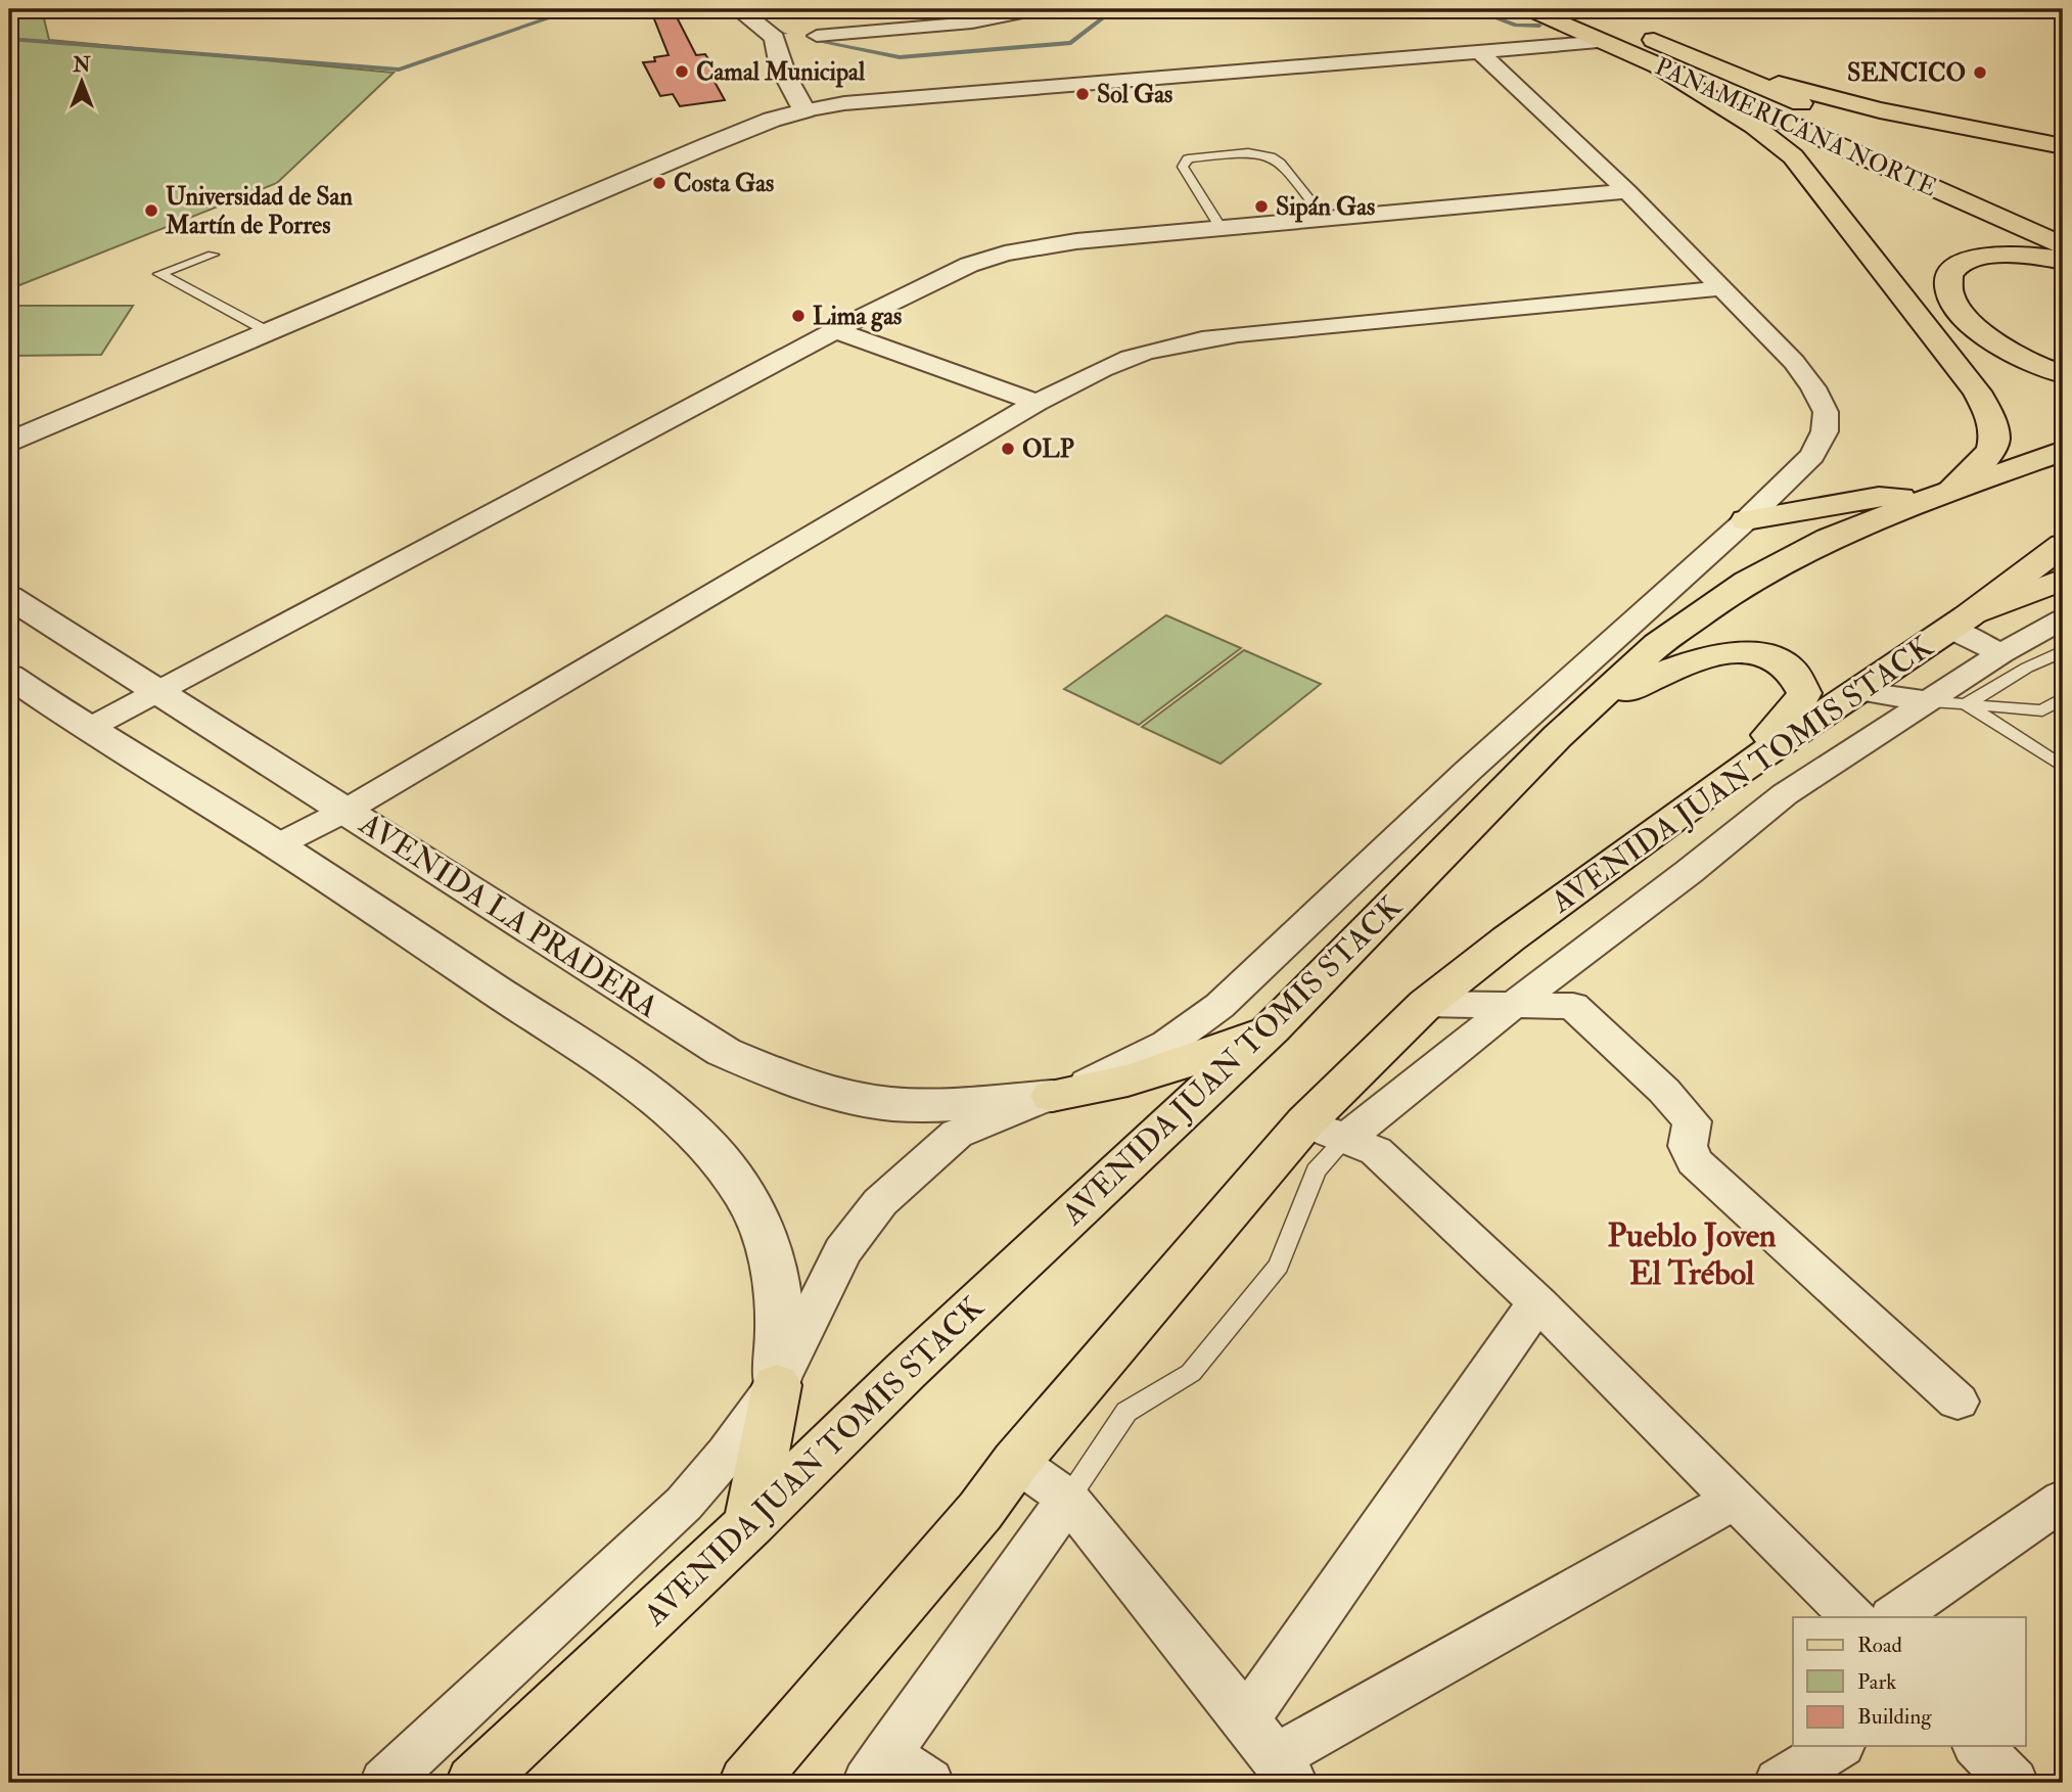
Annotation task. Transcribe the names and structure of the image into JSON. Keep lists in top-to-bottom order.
{
  "streets": {
    "main road": ["PANAMERICANA NORTE", "AVENIDA JUAN TOMIS STACK"],
    "street": ["AVENIDA LA PRADERA"]
  },
  "crossings": [
    ["AVENIDA JUAN TOMIS STACK", "AVENIDA LA PRADERA"]
  ],
  "districts": ["Pueblo Joven El Trébol"],
  "places": [
    "Camal Municipal",
    "SENCICO",
    "Sol Gas",
    "Costa Gas",
    "Sipán Gas",
    "Universidad de San Martín de Porres",
    "Lima gas",
    "OLP"
  ],
  "legend": ["Road", "Park", "Building"],
  "north": "top"
}
